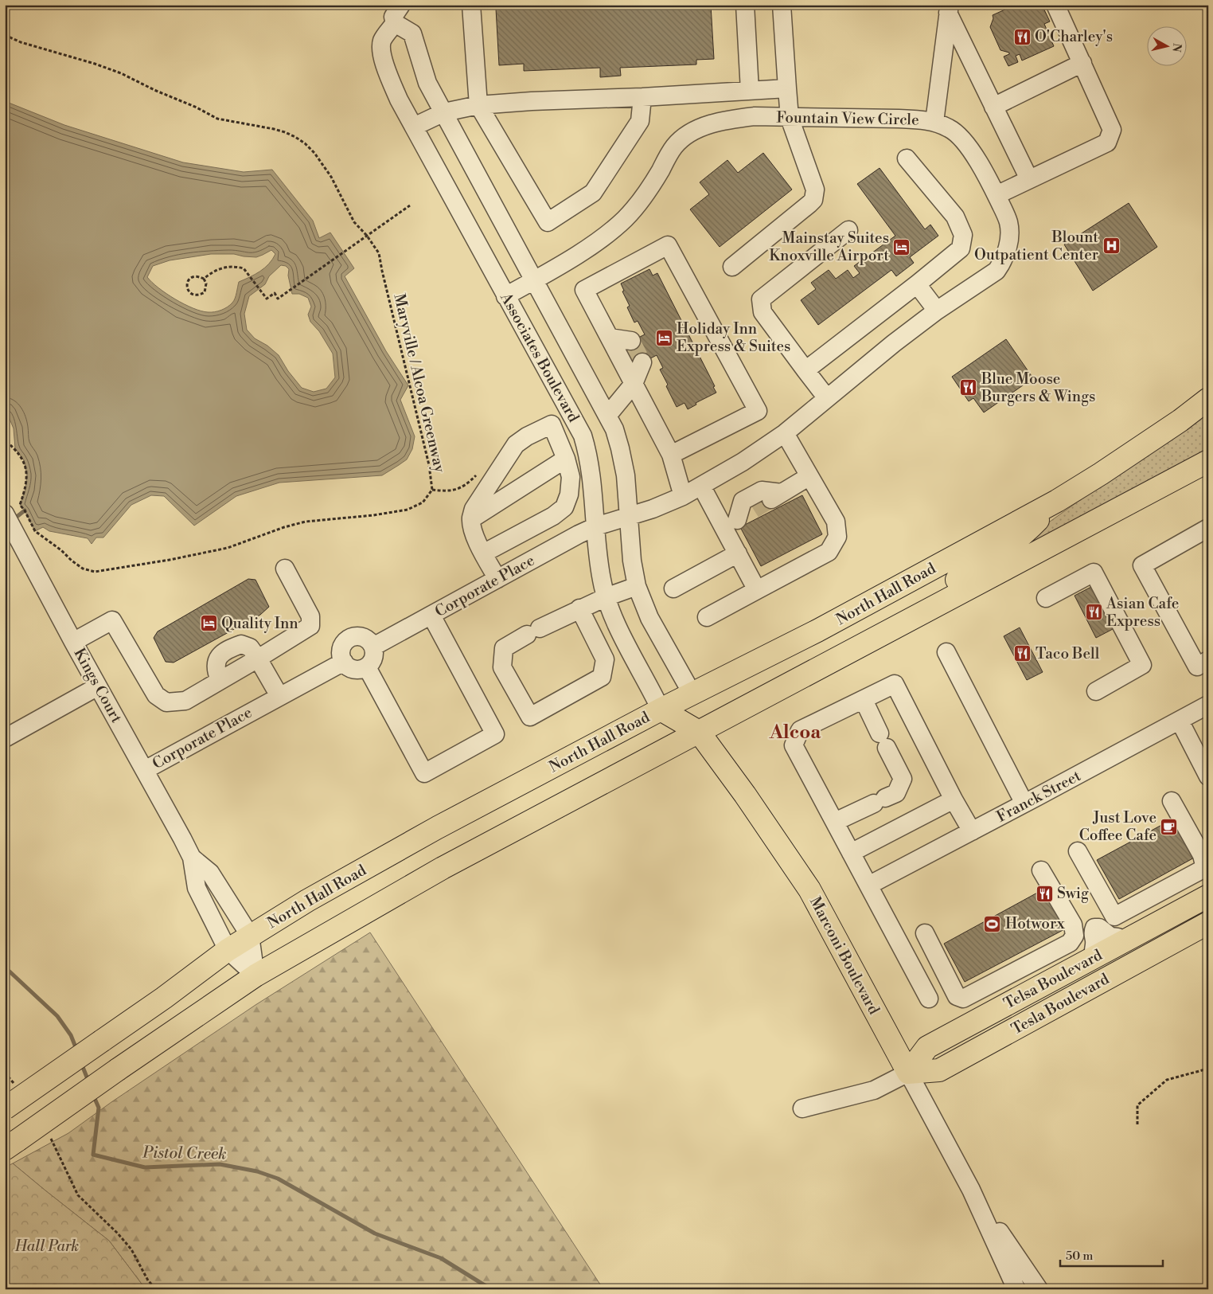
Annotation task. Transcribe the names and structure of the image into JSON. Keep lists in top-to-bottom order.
{
  "streets": {
    "main road": [
      "North Hall Road",
      "Marconi Boulevard",
      "Telsa Boulevard",
      "Tesla Boulevard"
    ],
    "street": [
      "Fountain View Circle",
      "Associates Boulevard",
      "Corporate Place",
      "Kings Court",
      "Franck Street"
    ],
    "path": ["Maryville / Alcoa Greenway"]
  },
  "crossings": [
    ["Fountain View Circle", "Associates Boulevard"],
    ["Fountain View Circle", "Corporate Place"],
    ["Associates Boulevard", "Corporate Place"],
    ["Associates Boulevard", "North Hall Road"],
    ["Associates Boulevard", "Marconi Boulevard"],
    ["Corporate Place", "Kings Court"],
    ["North Hall Road", "Kings Court"],
    ["North Hall Road", "Marconi Boulevard"],
    ["Marconi Boulevard", "Telsa Boulevard"],
    ["Marconi Boulevard", "Tesla Boulevard"],
    ["Telsa Boulevard", "Tesla Boulevard"]
  ],
  "districts": ["Alcoa"],
  "water": ["Pistol Creek"],
  "parks": ["Hall Park"],
  "places": {
    "restaurant": [
      "O'Charley's",
      "Blue Moose Burgers & Wings",
      "Asian Cafe Express",
      "Taco Bell",
      "Swig"
    ],
    "hospital": ["Blount Outpatient Center"],
    "hotel": ["Mainstay Suites Knoxville Airport", "Holiday Inn Express & Suites", "Quality Inn"],
    "cafe": ["Just Love Coffee Cafe"],
    "sports": ["Hotworx"]
  },
  "scale_bar": "50 m",
  "north": "right"
}
